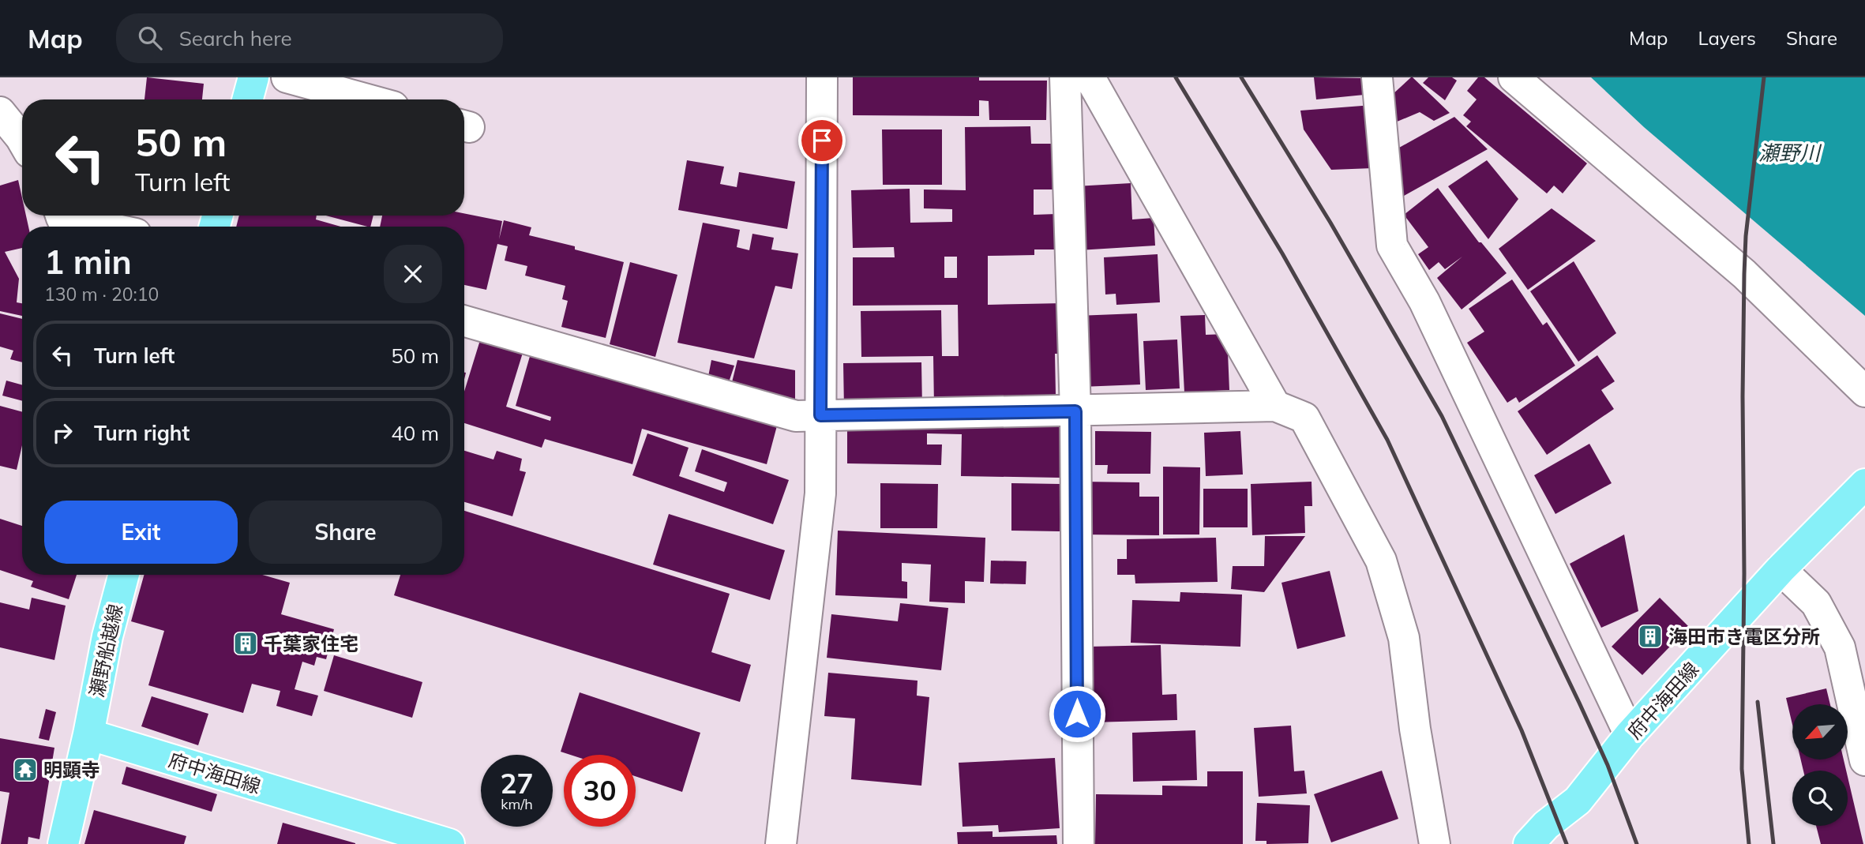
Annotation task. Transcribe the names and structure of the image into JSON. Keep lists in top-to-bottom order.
{
  "streets": {
    "main road": ["瀬野船越線", "府中海田線"]
  },
  "crossings": [
    ["瀬野船越線", "府中海田線"]
  ],
  "water": ["瀬野川"],
  "places": {
    "building": ["海田市き電区分所", "千葉家住宅"],
    "temple": ["明顕寺"]
  },
  "north": "bottom left",
  "page": {
    "header": "Map",
    "search": "Search here",
    "nav": ["Map", "Layers", "Share"],
    "turn": ["50 m", "Turn left"],
    "heading": ["1 min", "130 m · 20:10"],
    "list": [
      {
        "name": "Turn left",
        "value": "50 m"
      },
      {
        "name": "Turn right",
        "value": "40 m"
      }
    ],
    "buttons": ["Exit", "Share"],
    "speed": "27 km/h",
    "limit": "30"
  }
}
